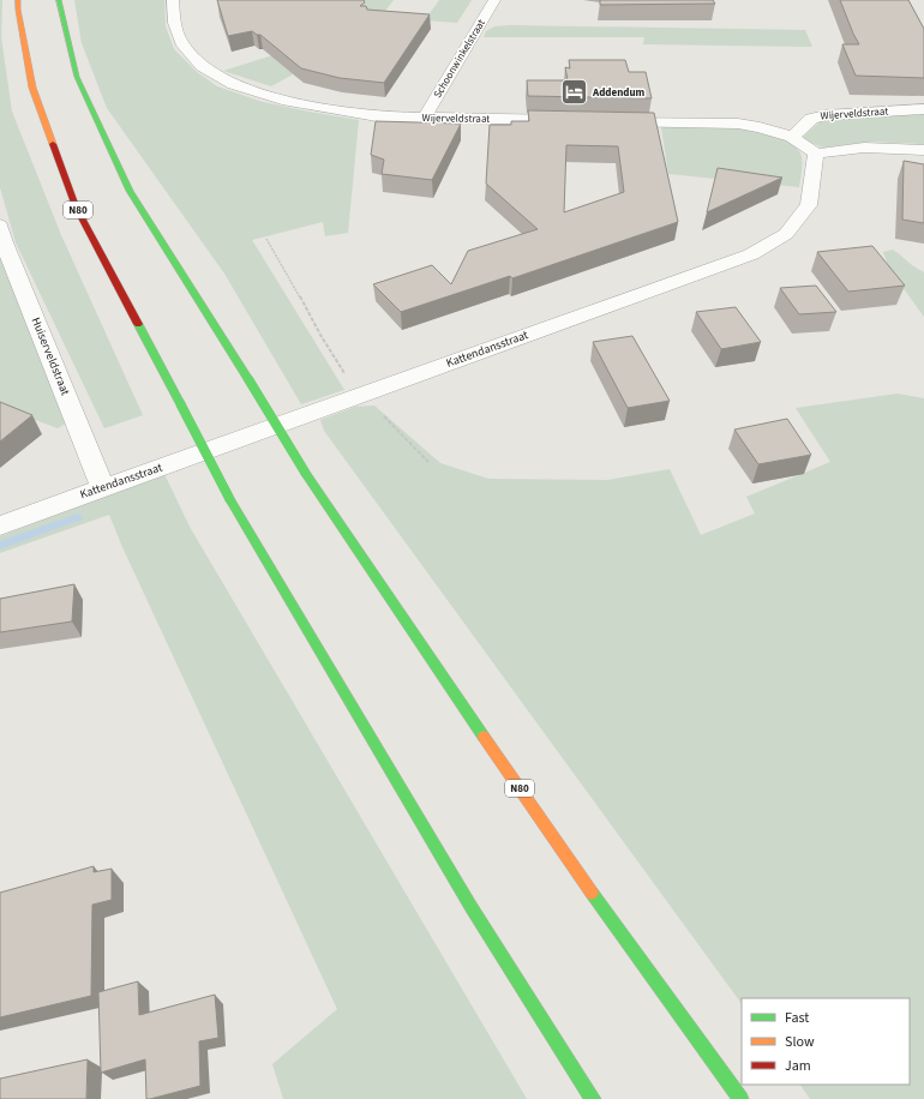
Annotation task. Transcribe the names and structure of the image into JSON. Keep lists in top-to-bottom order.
{
  "streets": {
    "highway": ["N80"],
    "street": [
      "Schoonwinkelstraat",
      "Wijerveldstraat",
      "Kattendansstraat",
      "Huiserveldstraat"
    ]
  },
  "crossings": [
    ["Schoonwinkelstraat", "Wijerveldstraat"],
    ["Kattendansstraat", "Huiserveldstraat"]
  ],
  "places": {
    "hotel": ["Addendum"]
  },
  "legend": ["Fast", "Slow", "Jam"]
}
